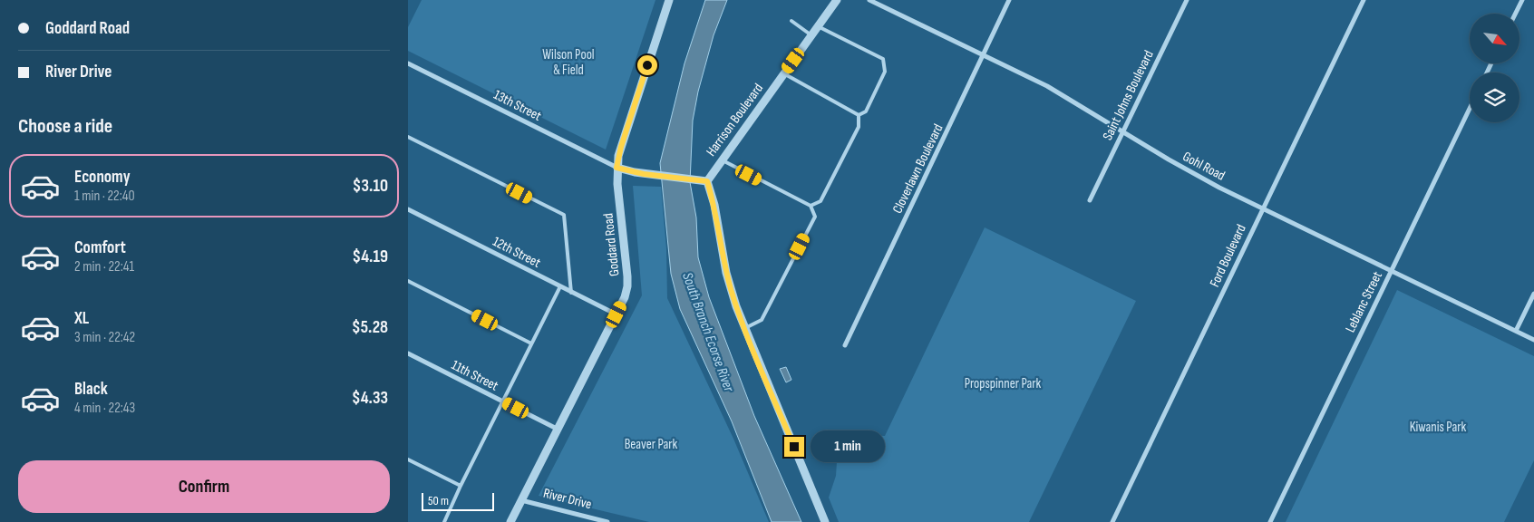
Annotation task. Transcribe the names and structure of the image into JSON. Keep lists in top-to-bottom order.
{
  "streets": {
    "street": [
      "Saint Johns Boulevard",
      "13th Street",
      "Harrison Boulevard",
      "Gohl Road",
      "Cloverlawn Boulevard",
      "Goddard Road",
      "12th Street",
      "Ford Boulevard",
      "Leblanc Street",
      "11th Street",
      "River Drive"
    ]
  },
  "crossings": [
    ["Saint Johns Boulevard", "Gohl Road"],
    ["13th Street", "Goddard Road"],
    ["Gohl Road", "Cloverlawn Boulevard"],
    ["Gohl Road", "Ford Boulevard"],
    ["Gohl Road", "Leblanc Street"],
    ["Goddard Road", "12th Street"],
    ["Goddard Road", "11th Street"],
    ["Goddard Road", "River Drive"]
  ],
  "water": ["South Branch Ecorse River"],
  "parks": [
    "Wilson Pool & Field",
    "Propspinner Park",
    "Kiwanis Park",
    "Beaver Park"
  ],
  "scale_bar": "50 m",
  "north": "bottom right",
  "page": {
    "banner": ["Goddard Road", "River Drive"],
    "heading": "Choose a ride",
    "list": [
      {
        "name": "Economy",
        "note": "1 min · 22:40",
        "value": "$3.10"
      },
      {
        "name": "Comfort",
        "note": "2 min · 22:41",
        "value": "$4.19"
      },
      {
        "name": "XL",
        "note": "3 min · 22:42",
        "value": "$5.28"
      },
      {
        "name": "Black",
        "note": "4 min · 22:43",
        "value": "$4.33"
      }
    ],
    "bubble": "1 min",
    "buttons": "Confirm",
    "scale": "50 m"
  }
}
